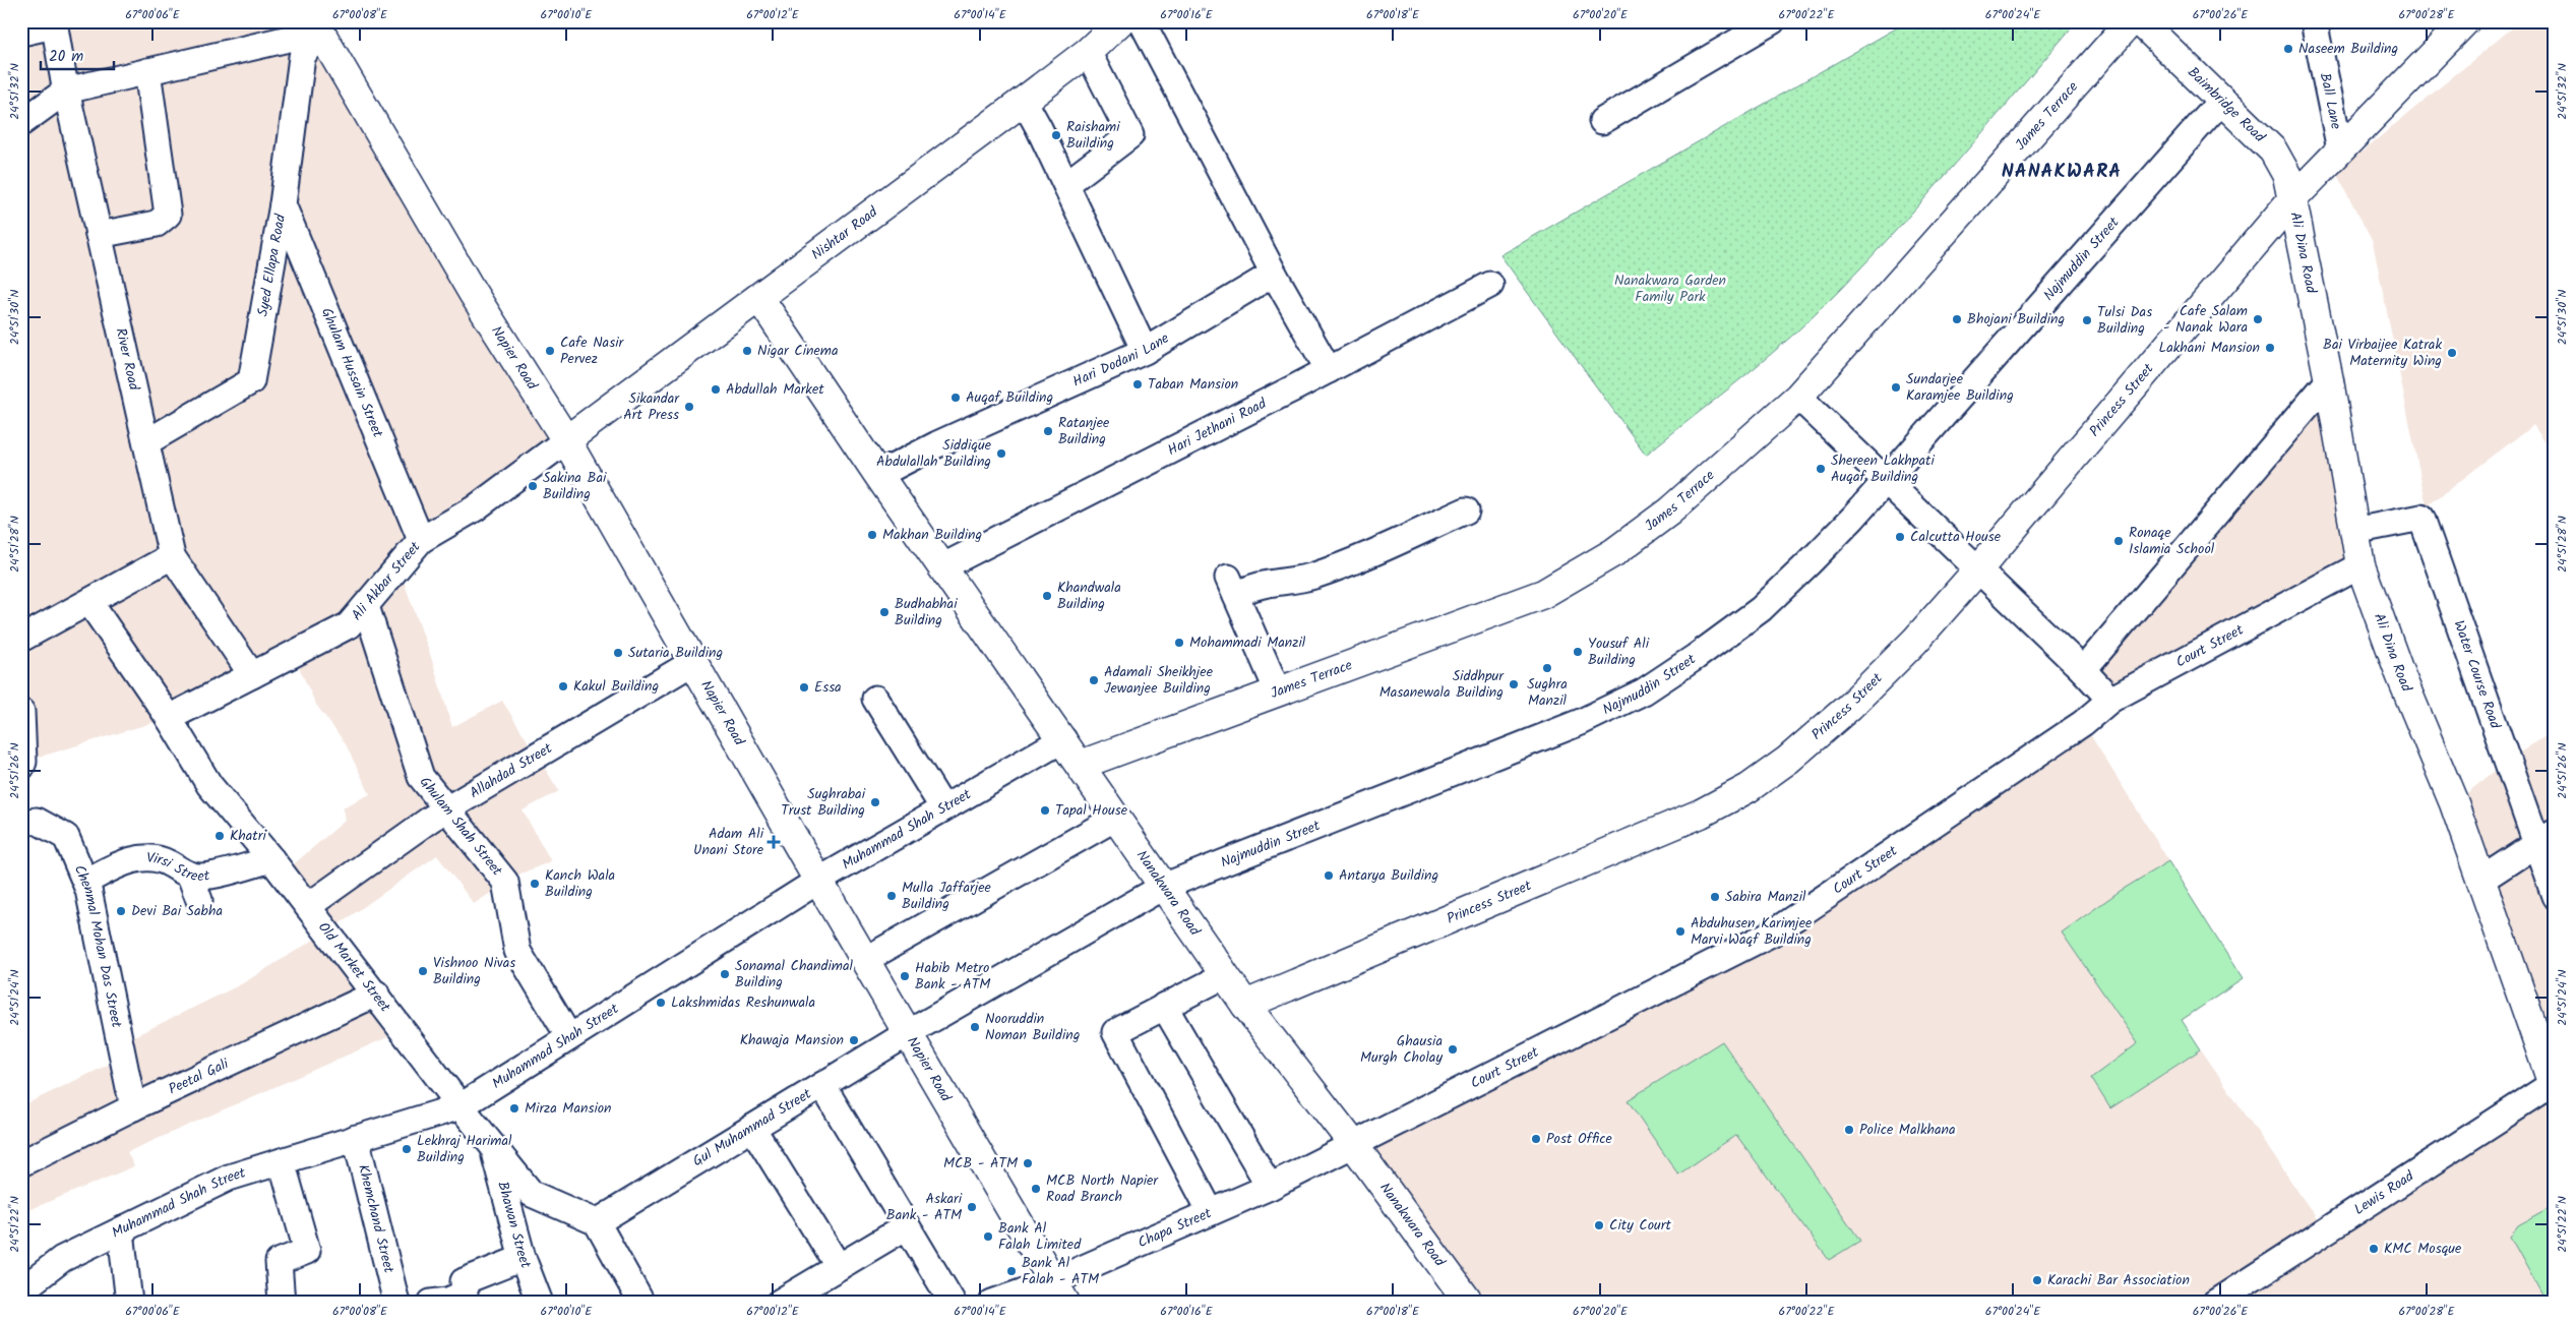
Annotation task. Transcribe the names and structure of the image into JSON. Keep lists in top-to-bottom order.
{
  "streets": {
    "street": [
      "Ball Lane",
      "Baimbridge Road",
      "James Terrace",
      "Nishtar Road",
      "Ali Dina Road",
      "Najmuddin Street",
      "Syed Ellapa Road",
      "Napier Road",
      "River Road",
      "Hari Dodani Lane",
      "Ghulam Hussain Street",
      "Princess Street",
      "Hari Jethani Road",
      "Ali Akbar Street",
      "Court Street",
      "Water Course Road",
      "Allahdad Street",
      "Ghulam Shah Street",
      "Muhammad Shah Street",
      "Virsi Street",
      "Nanakwara Road",
      "Chenmal Mohan Das Street",
      "Old Market Street",
      "Peetal Gali",
      "Gul Muhammad Street",
      "Lewis Road",
      "Khemchand Street",
      "Bhawan Street",
      "Chapa Street"
    ]
  },
  "crossings": [
    ["Ball Lane", "Princess Street"],
    ["Baimbridge Road", "Ali Dina Road"],
    ["Baimbridge Road", "Najmuddin Street"],
    ["Baimbridge Road", "Princess Street"],
    ["James Terrace", "Nanakwara Road"],
    ["Nishtar Road", "Napier Road"],
    ["Nishtar Road", "Ali Akbar Street"],
    ["Nishtar Road", "Nanakwara Road"],
    ["Ali Dina Road", "Princess Street"],
    ["Ali Dina Road", "Court Street"],
    ["Ali Dina Road", "Water Course Road"],
    ["Ali Dina Road", "Lewis Road"],
    ["Najmuddin Street", "Napier Road"],
    ["Najmuddin Street", "Nanakwara Road"],
    ["Najmuddin Street", "Gul Muhammad Street"],
    ["Syed Ellapa Road", "Napier Road"],
    ["Syed Ellapa Road", "River Road"],
    ["Syed Ellapa Road", "Ghulam Hussain Street"],
    ["Napier Road", "Ali Akbar Street"],
    ["Napier Road", "Allahdad Street"],
    ["Napier Road", "Muhammad Shah Street"],
    ["Napier Road", "Gul Muhammad Street"],
    ["Napier Road", "Chapa Street"],
    ["River Road", "Ali Akbar Street"],
    ["Hari Dodani Lane", "Nanakwara Road"],
    ["Ghulam Hussain Street", "Ali Akbar Street"],
    ["Princess Street", "Nanakwara Road"],
    ["Hari Jethani Road", "Nanakwara Road"],
    ["Ali Akbar Street", "Ghulam Shah Street"],
    ["Ali Akbar Street", "Old Market Street"],
    ["Court Street", "Nanakwara Road"],
    ["Court Street", "Chapa Street"],
    ["Allahdad Street", "Ghulam Shah Street"],
    ["Allahdad Street", "Old Market Street"],
    ["Ghulam Shah Street", "Muhammad Shah Street"],
    ["Muhammad Shah Street", "Nanakwara Road"],
    ["Muhammad Shah Street", "Old Market Street"],
    ["Muhammad Shah Street", "Khemchand Street"],
    ["Virsi Street", "Chenmal Mohan Das Street"],
    ["Virsi Street", "Old Market Street"],
    ["Nanakwara Road", "Chapa Street"],
    ["Chenmal Mohan Das Street", "Peetal Gali"],
    ["Old Market Street", "Peetal Gali"],
    ["Old Market Street", "Gul Muhammad Street"],
    ["Old Market Street", "Bhawan Street"]
  ],
  "districts": ["NANAKWARA"],
  "parks": ["Nanakwara Garden Family Park"],
  "places": {
    "other": [
      "Naseem Building",
      "Raishami Building",
      "Bhojani Building",
      "Cafe Salam - Nanak Wara",
      "Tulsi Das Building",
      "Lakhani Mansion",
      "Cafe Nasir Pervez",
      "Nigar Cinema",
      "Bai Virbaijee Katrak Maternity Wing",
      "Taban Mansion",
      "Sundarjee Karamjee Building",
      "Abdullah Market",
      "Auqaf Building",
      "Sikandar Art Press",
      "Ratanjee Building",
      "Siddique Abdulallah Building",
      "Shereen Lakhpati Auqaf Building",
      "Sakina Bai Building",
      "Makhan Building",
      "Calcutta House",
      "Ronaqe Islamia School",
      "Khandwala Building",
      "Budhabhai Building",
      "Mohammadi Manzil",
      "Yousuf Ali Building",
      "Sutaria Building",
      "Sughra Manzil",
      "Adamali Sheikhjee Jewanjee Building",
      "Siddhpur Masanewala Building",
      "Kakul Building",
      "Essa",
      "Sughrabai Trust Building",
      "Tapal House",
      "Khatri",
      "Antarya Building",
      "Kanch Wala Building",
      "Mulla Jaffarjee Building",
      "Sabira Manzil",
      "Devi Bai Sabha",
      "Abduhusen Karimjee Marvi Waqf Building",
      "Vishnoo Nivas Building",
      "Sonamal Chandimal Building",
      "Habib Metro Bank - ATM",
      "Lakshmidas Reshunwala",
      "Nooruddin Noman Building",
      "Khawaja Mansion",
      "Ghausia Murgh Cholay",
      "Mirza Mansion",
      "Police Malkhana",
      "Post Office",
      "Lekhraj Harimal Building",
      "MCB - ATM",
      "MCB North Napier Road Branch",
      "Askari Bank - ATM",
      "City Court",
      "Bank Al Falah Limited",
      "KMC Mosque",
      "Bank Al Falah - ATM",
      "Karachi Bar Association"
    ],
    "health": ["Adam Ali Unani Store"]
  },
  "scale_bar": "20 m",
  "coordinates": [
    "67°00'06\"E",
    "67°00'08\"E",
    "67°00'10\"E",
    "67°00'12\"E",
    "67°00'14\"E",
    "67°00'16\"E",
    "67°00'18\"E",
    "67°00'20\"E",
    "67°00'22\"E",
    "67°00'24\"E",
    "67°00'26\"E",
    "67°00'28\"E",
    "24°51'32\"N",
    "24°51'30\"N",
    "24°51'28\"N",
    "24°51'26\"N",
    "24°51'24\"N",
    "24°51'22\"N"
  ]
}
